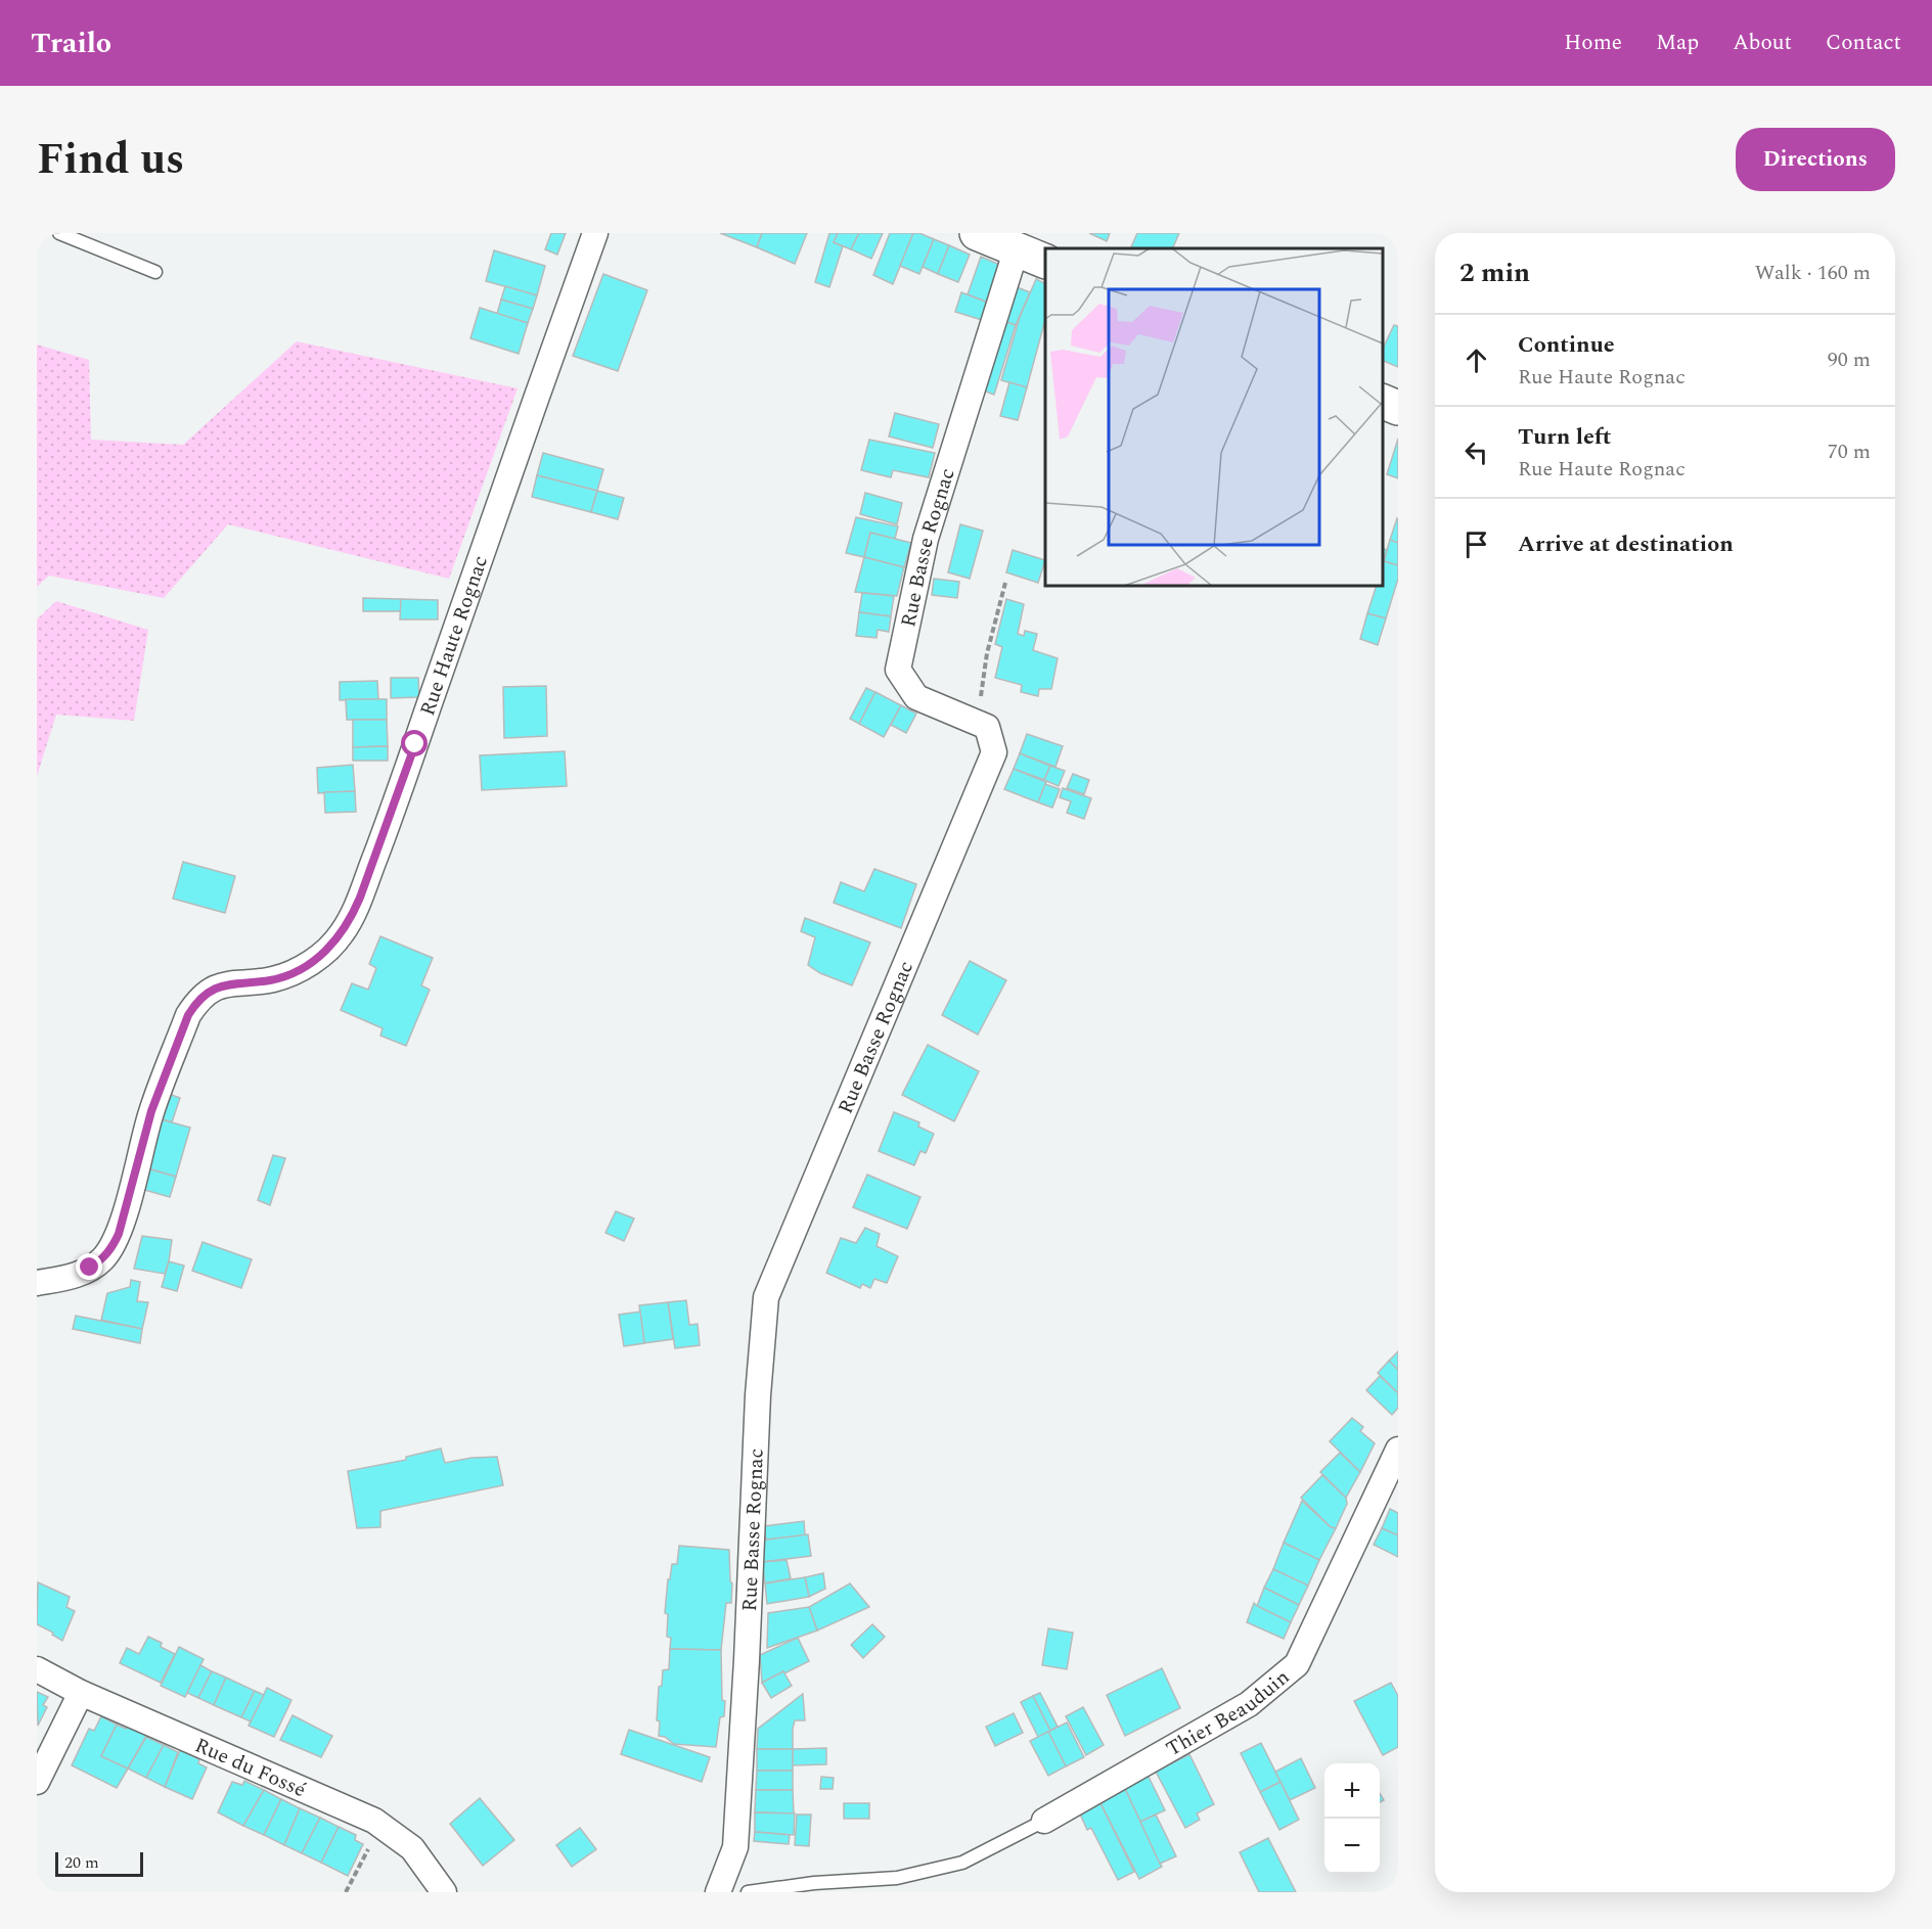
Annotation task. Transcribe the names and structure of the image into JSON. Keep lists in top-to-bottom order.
{
  "streets": {
    "street": [
      "Rue Basse Rognac",
      "Rue Haute Rognac",
      "Thier Beauduin",
      "Rue du Fossé"
    ]
  },
  "scale_bar": "20 m",
  "page": {
    "header": "Trailo",
    "nav": [
      "Home",
      "Map",
      "About",
      "Contact"
    ],
    "title": "Find us",
    "buttons": "Directions",
    "heading": ["2 min", "Walk · 160 m"],
    "list": [
      ["Continue", "Rue Haute Rognac", "90 m"],
      ["Turn left", "Rue Haute Rognac", "70 m"],
      "Arrive at destination"
    ],
    "map_buttons": ["+", "−"],
    "scale": "20 m"
  }
}
